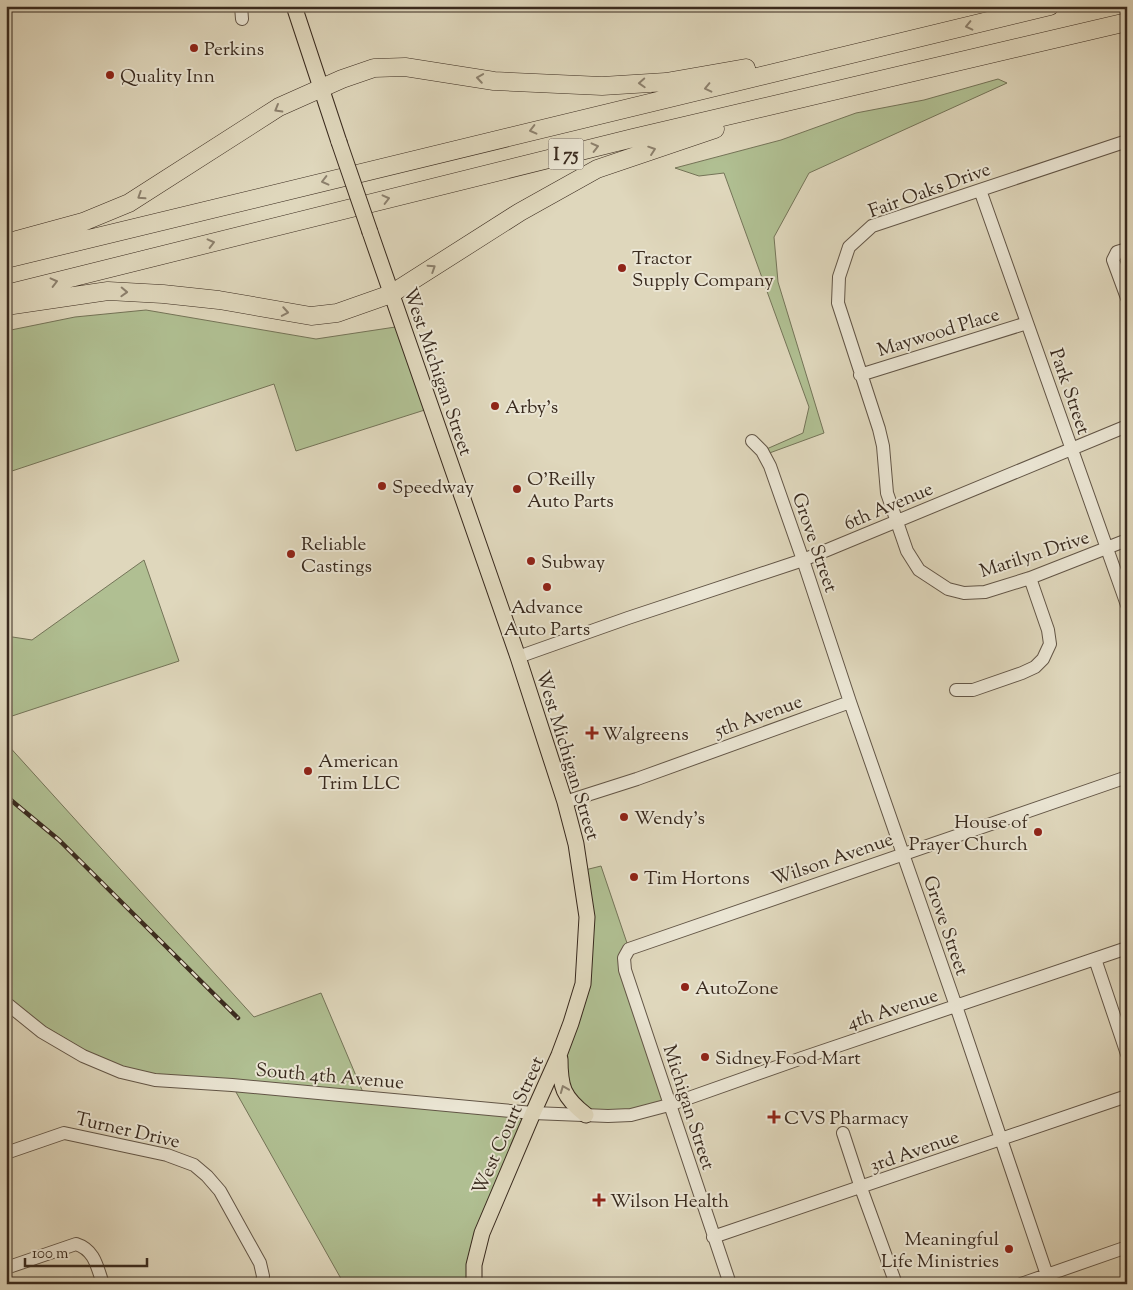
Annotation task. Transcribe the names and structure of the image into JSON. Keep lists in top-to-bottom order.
{
  "streets": {
    "highway": ["I 75"],
    "main road": ["West Michigan Street", "West Court Street"],
    "street": [
      "Fair Oaks Drive",
      "Maywood Place",
      "Park Street",
      "6th Avenue",
      "Grove Street",
      "Marilyn Drive",
      "5th Avenue",
      "Wilson Avenue",
      "4th Avenue",
      "South 4th Avenue",
      "Michigan Street",
      "Turner Drive",
      "3rd Avenue"
    ]
  },
  "crossings": [
    ["Fair Oaks Drive", "Maywood Place"],
    ["Fair Oaks Drive", "Park Street"],
    ["Fair Oaks Drive", "6th Avenue"],
    ["Fair Oaks Drive", "Marilyn Drive"],
    ["Maywood Place", "Park Street"],
    ["West Michigan Street", "6th Avenue"],
    ["West Michigan Street", "5th Avenue"],
    ["West Michigan Street", "West Court Street"],
    ["Park Street", "6th Avenue"],
    ["Park Street", "Marilyn Drive"],
    ["6th Avenue", "Grove Street"],
    ["6th Avenue", "Marilyn Drive"],
    ["Grove Street", "5th Avenue"],
    ["Grove Street", "Wilson Avenue"],
    ["Grove Street", "4th Avenue"],
    ["Grove Street", "3rd Avenue"],
    ["Wilson Avenue", "Michigan Street"],
    ["4th Avenue", "South 4th Avenue"],
    ["4th Avenue", "Michigan Street"],
    ["South 4th Avenue", "Michigan Street"],
    ["South 4th Avenue", "West Court Street"],
    ["Michigan Street", "3rd Avenue"]
  ],
  "places": {
    "other": [
      "Perkins",
      "Quality Inn",
      "Tractor Supply Company",
      "Arby's",
      "Speedway",
      "O'Reilly Auto Parts",
      "Reliable Castings",
      "Subway",
      "Advance Auto Parts",
      "American Trim LLC",
      "Wendy's",
      "House of Prayer Church",
      "Tim Hortons",
      "AutoZone",
      "Sidney Food Mart",
      "Meaningful Life Ministries"
    ],
    "health": ["Walgreens", "CVS Pharmacy", "Wilson Health"]
  },
  "scale_bar": "100 m"
}
